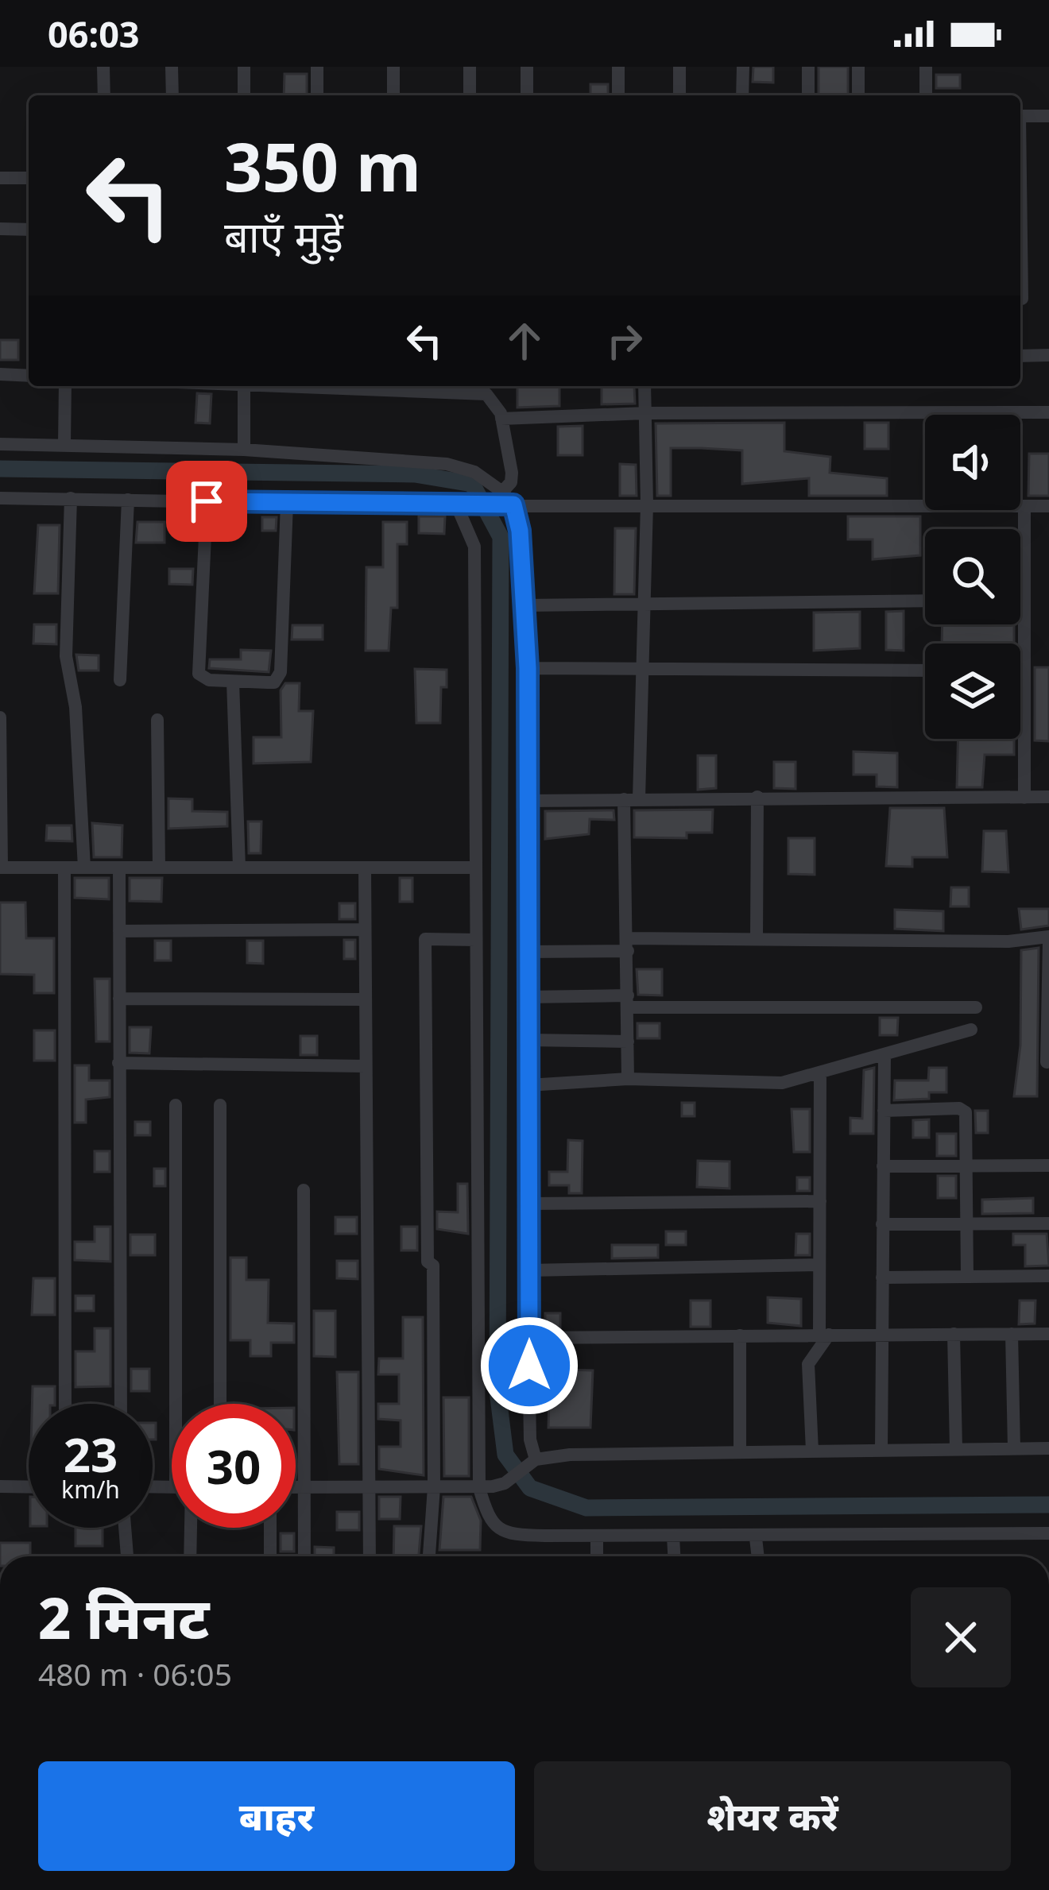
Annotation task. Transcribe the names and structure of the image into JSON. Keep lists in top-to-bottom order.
{
  "page": {
    "status": "06:03",
    "turn": ["350 m", "बाएँ मुड़ें"],
    "speed": "23 km/h",
    "limit": "30",
    "heading": ["2 मिनट", "480 m · 06:05"],
    "buttons": ["बाहर", "शेयर करें"]
  }
}
